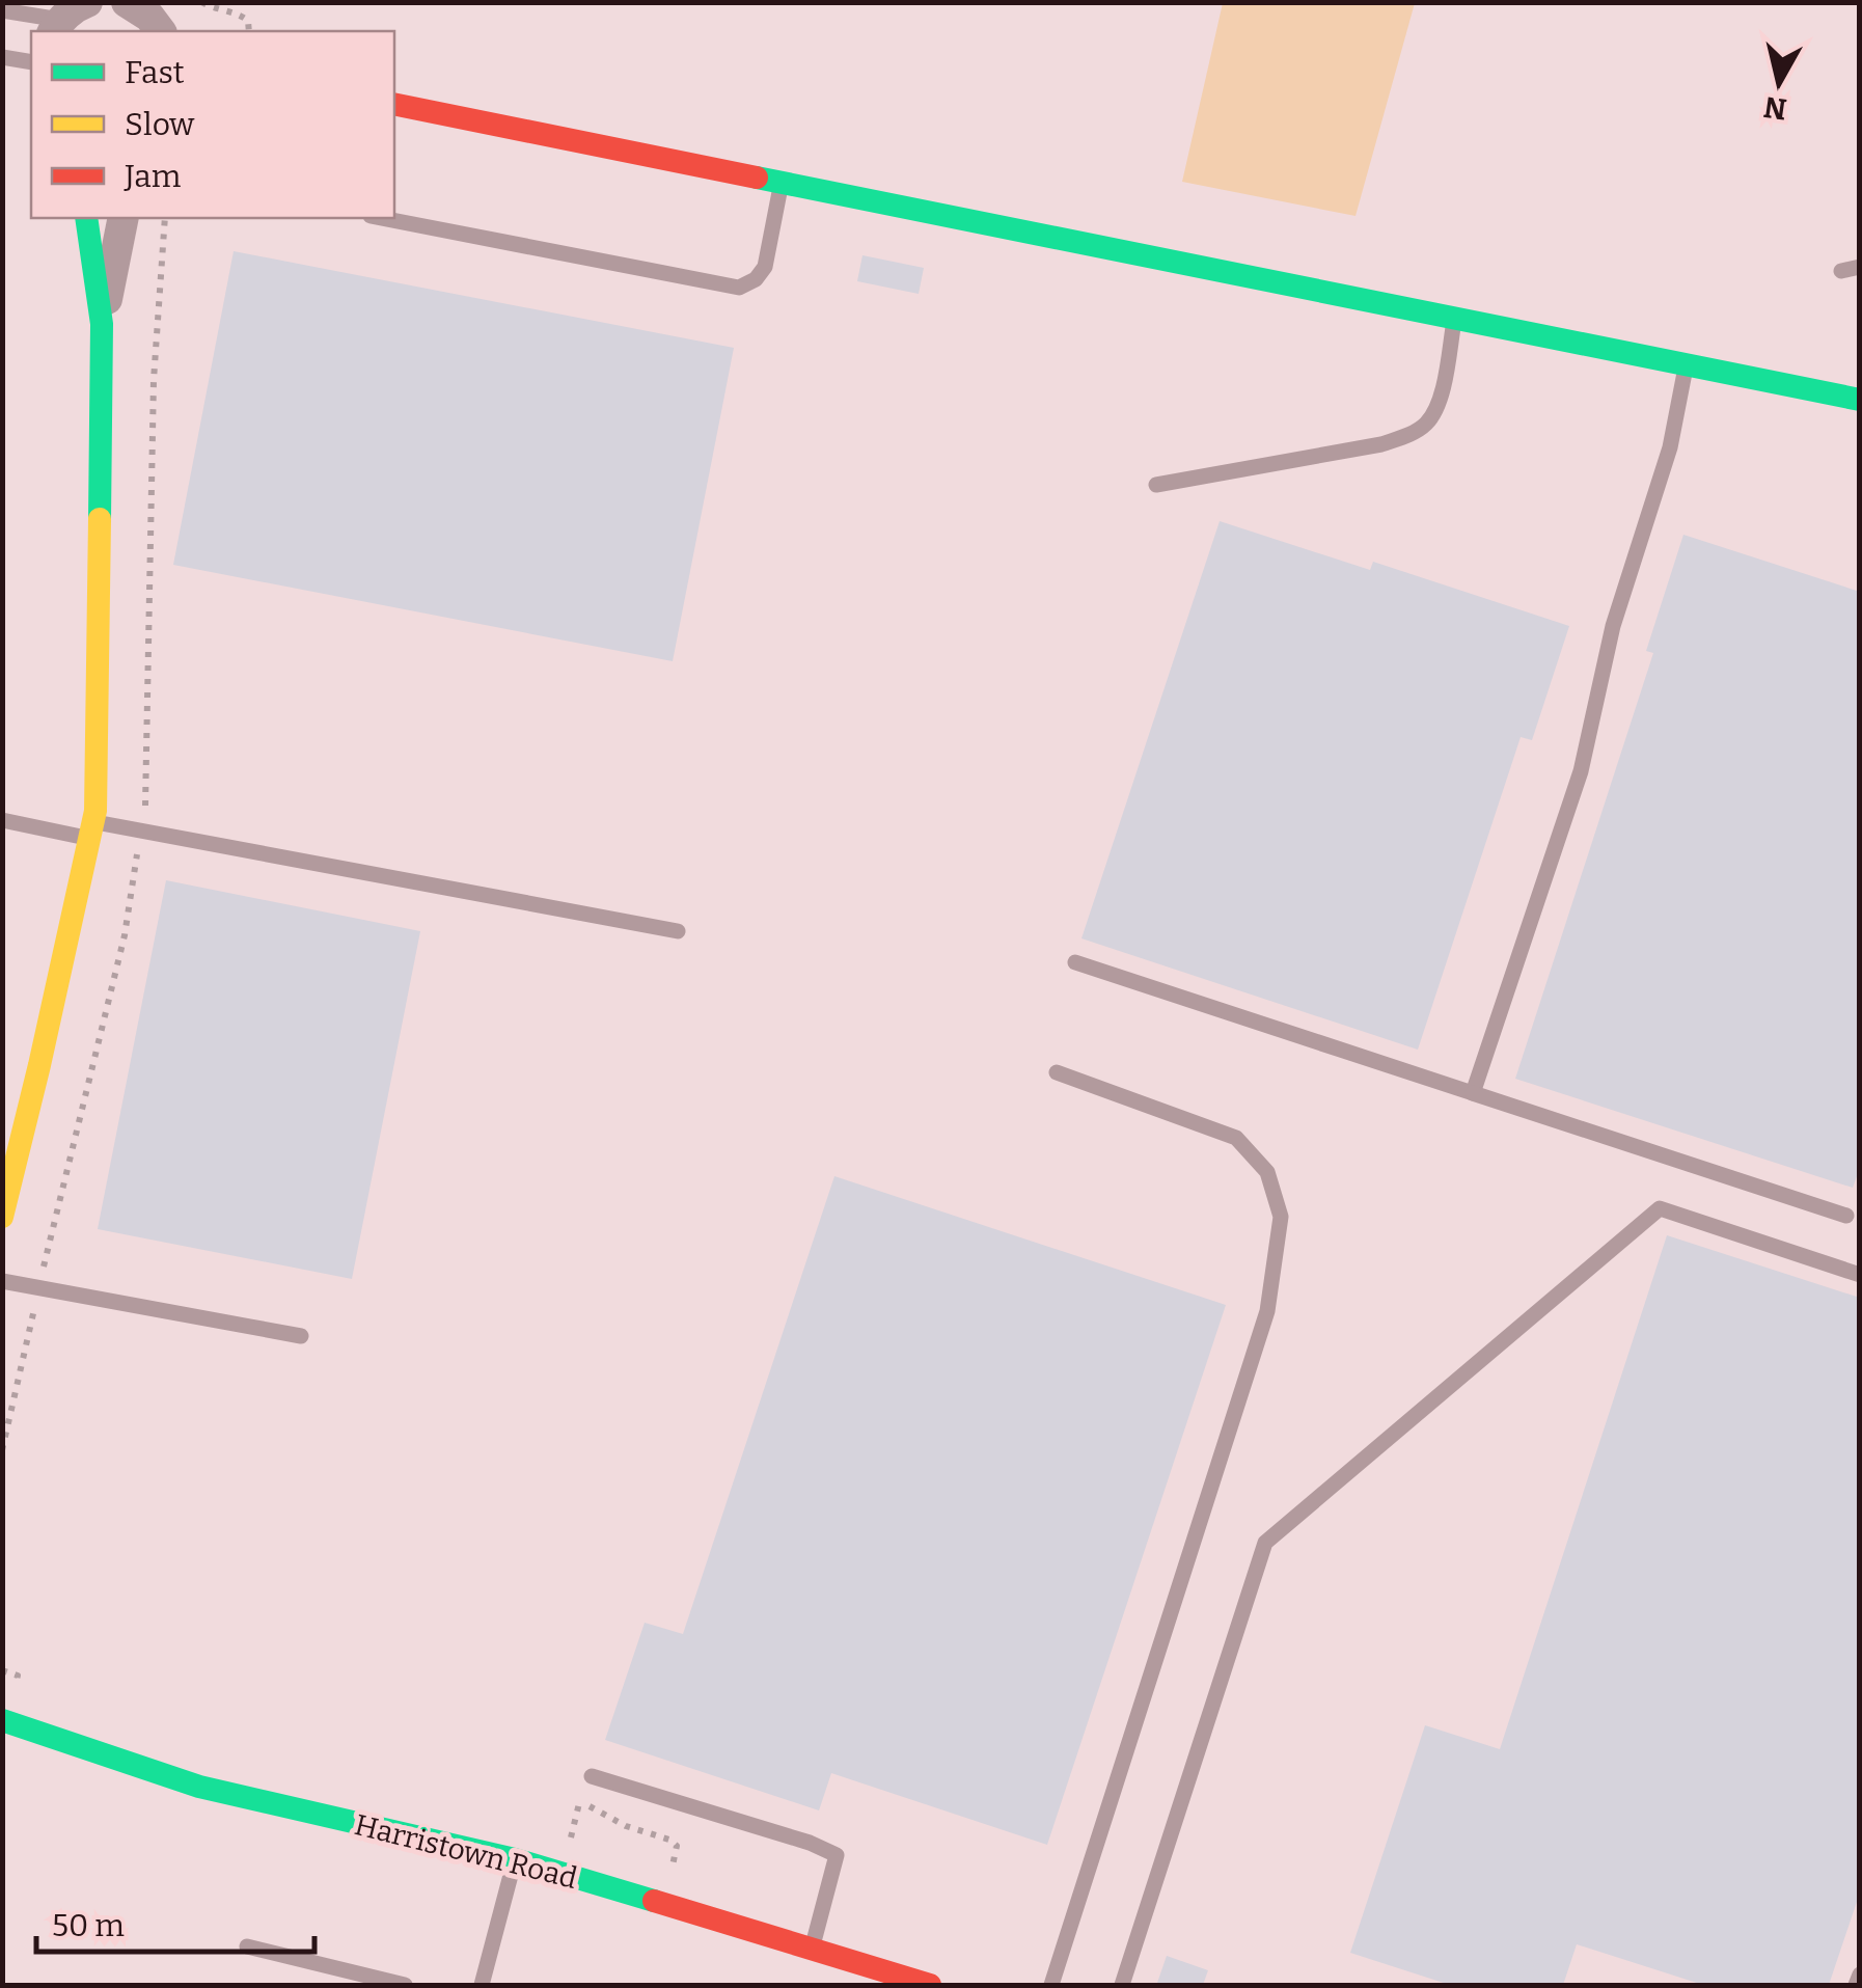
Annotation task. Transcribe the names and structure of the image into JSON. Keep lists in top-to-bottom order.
{
  "streets": {
    "street": ["Harristown Road"]
  },
  "legend": ["Fast", "Slow", "Jam"],
  "scale_bar": "50 m",
  "north": "bottom"
}
